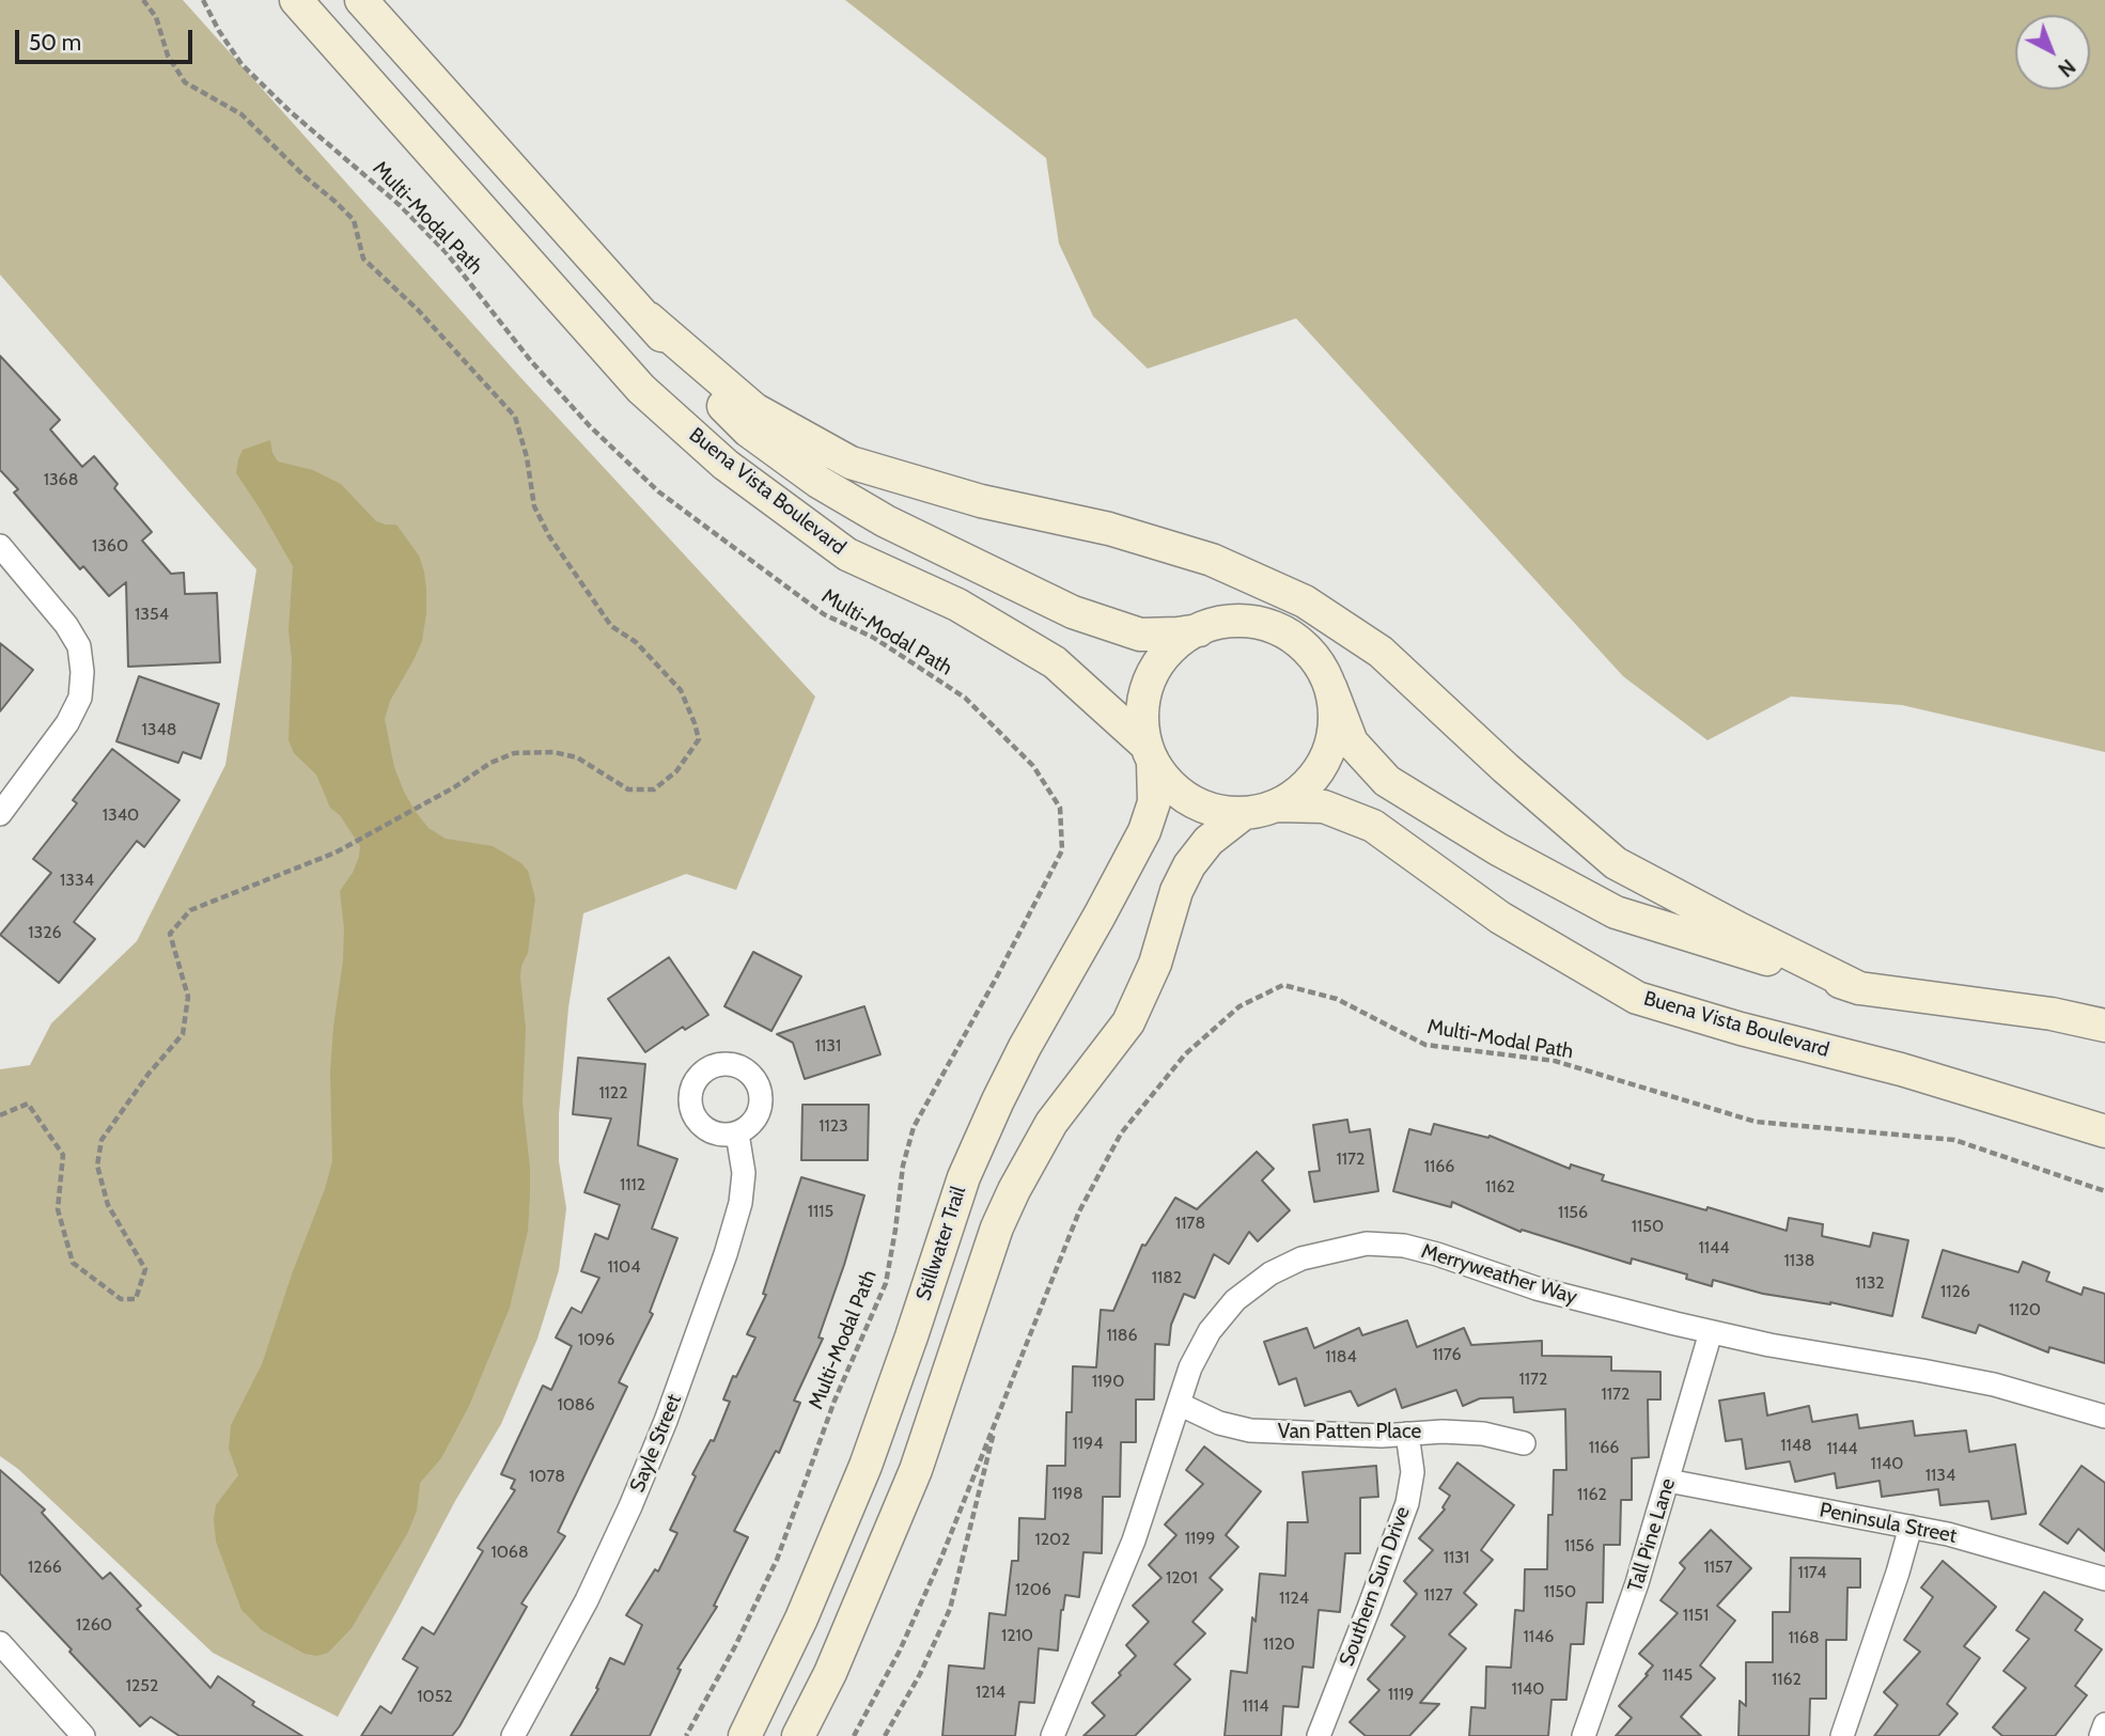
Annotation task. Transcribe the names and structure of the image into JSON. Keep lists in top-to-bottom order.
{
  "streets": {
    "main road": ["Buena Vista Boulevard", "Stillwater Trail"],
    "street": [
      "Merryweather Way",
      "Van Patten Place",
      "Sayle Street",
      "Peninsula Street",
      "Tall Pine Lane",
      "Southern Sun Drive"
    ],
    "path": ["Multi-Modal Path"]
  },
  "crossings": [
    ["Buena Vista Boulevard", "Stillwater Trail"],
    ["Merryweather Way", "Van Patten Place"],
    ["Merryweather Way", "Tall Pine Lane"],
    ["Van Patten Place", "Southern Sun Drive"],
    ["Peninsula Street", "Tall Pine Lane"]
  ],
  "house_numbers": [
    "1368",
    "1360",
    "1354",
    "1348",
    "1340",
    "1334",
    "1326",
    "1131",
    "1122",
    "1123",
    "1172",
    "1166",
    "1112",
    "1162",
    "1115",
    "1156",
    "1178",
    "1150",
    "1144",
    "1138",
    "1104",
    "1182",
    "1132",
    "1126",
    "1120",
    "1186",
    "1096",
    "1176",
    "1184",
    "1172",
    "1190",
    "1172",
    "1086",
    "1194",
    "1148",
    "1166",
    "1144",
    "1140",
    "1134",
    "1078",
    "1198",
    "1162",
    "1199",
    "1202",
    "1156",
    "1068",
    "1131",
    "1266",
    "1157",
    "1174",
    "1201",
    "1206",
    "1150",
    "1127",
    "1124",
    "1151",
    "1260",
    "1210",
    "1146",
    "1168",
    "1120",
    "1145",
    "1162",
    "1252",
    "1140",
    "1214",
    "1119",
    "1052",
    "1114"
  ],
  "scale_bar": "50 m",
  "north": "bottom right"
}
